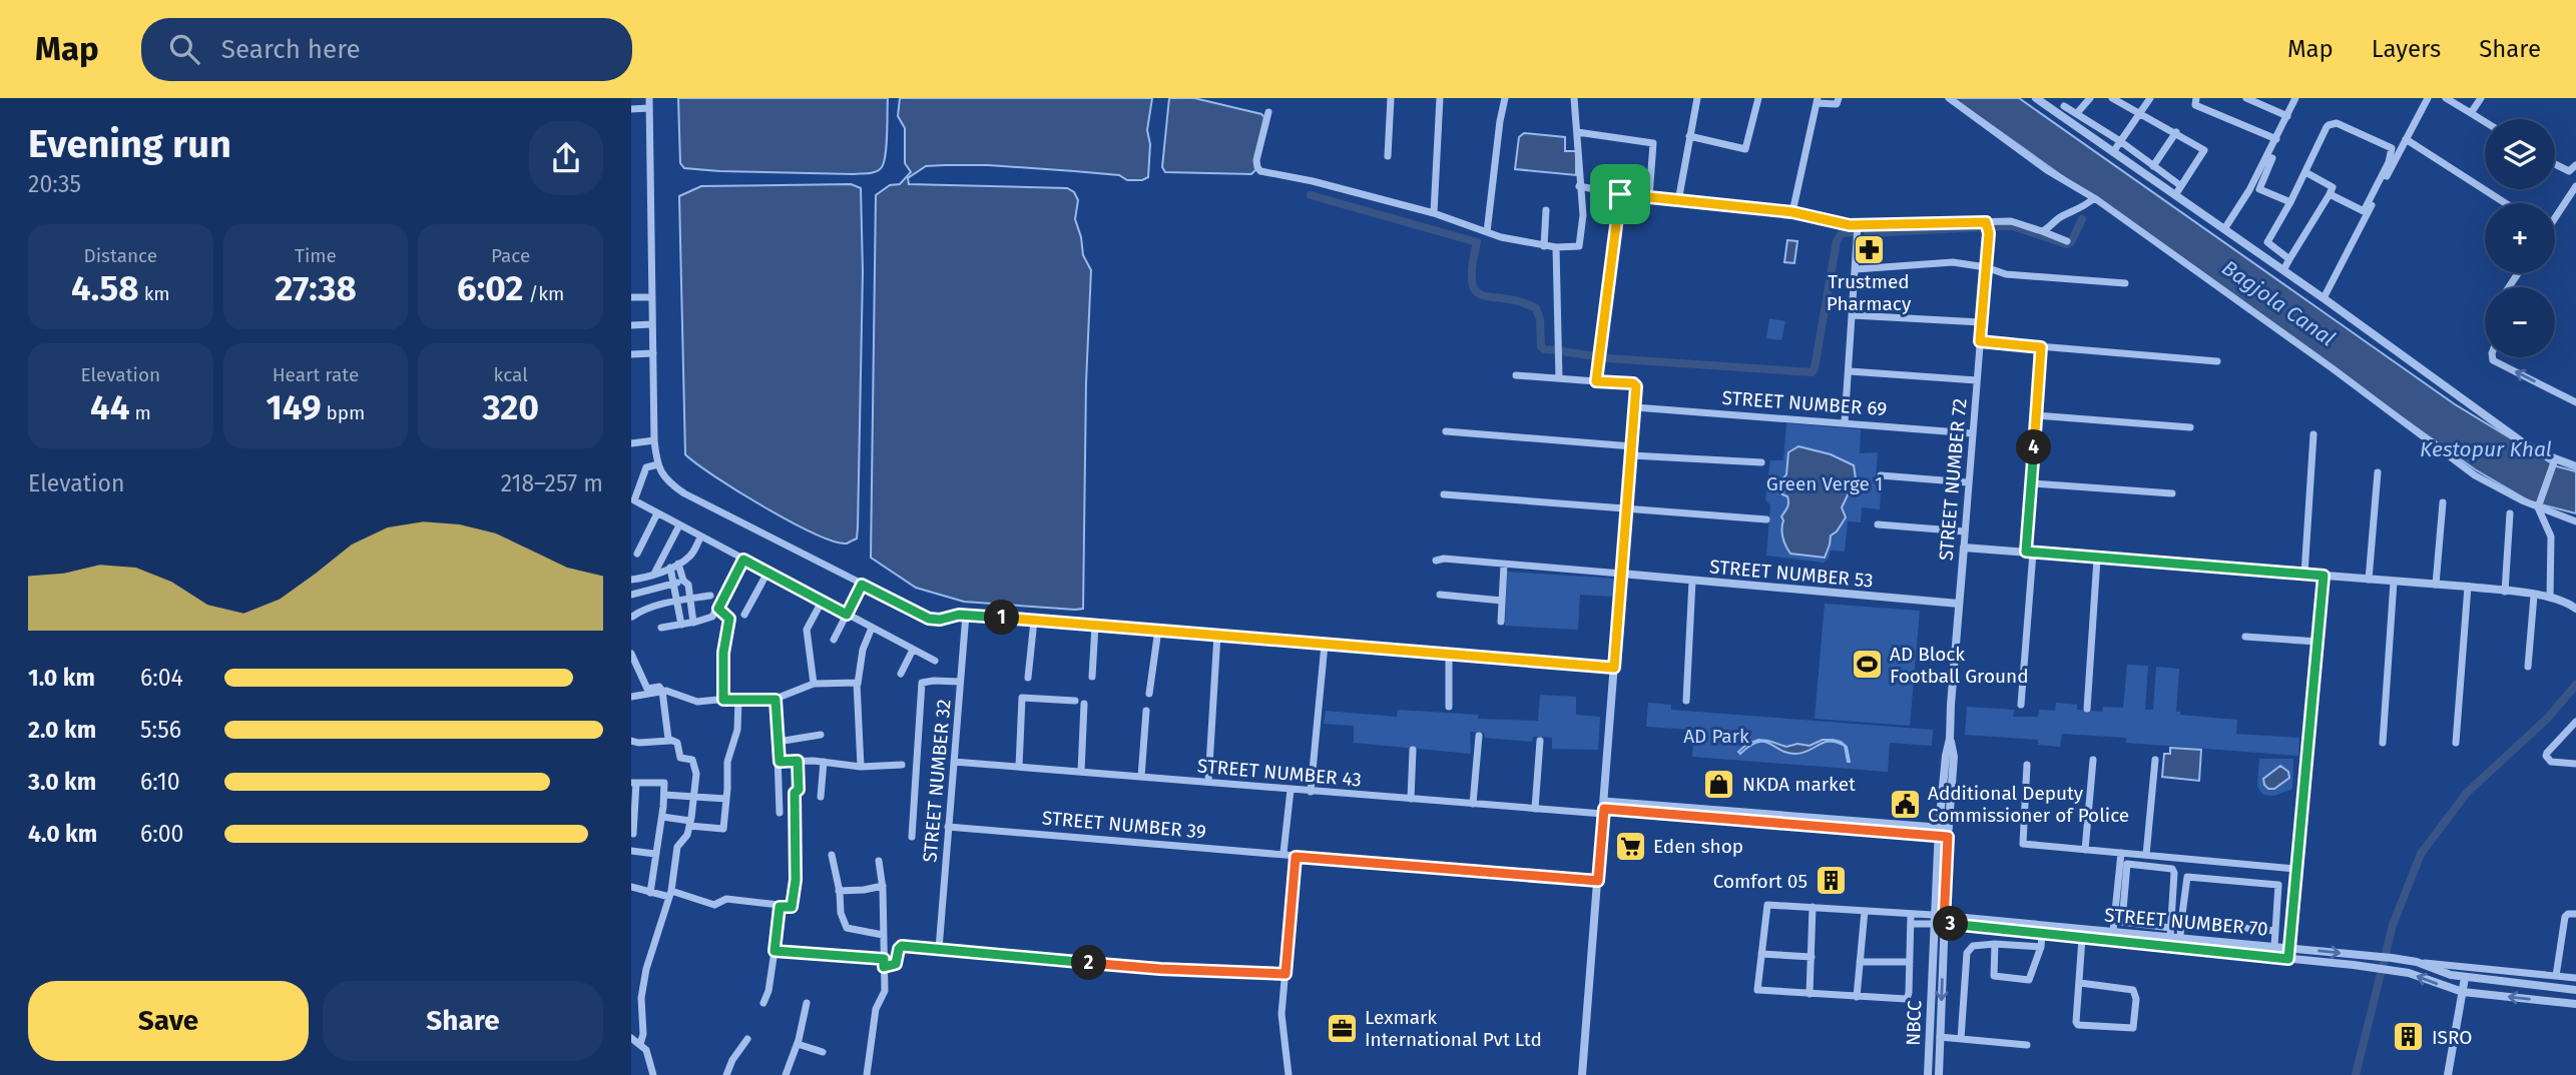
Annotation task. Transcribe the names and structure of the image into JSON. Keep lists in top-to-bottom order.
{
  "streets": {
    "street": [
      "STREET NUMBER 69",
      "STREET NUMBER 72",
      "STREET NUMBER 53",
      "STREET NUMBER 43",
      "STREET NUMBER 32",
      "STREET NUMBER 39",
      "STREET NUMBER 70",
      "NBCC"
    ]
  },
  "crossings": [
    ["STREET NUMBER 69", "STREET NUMBER 72"],
    ["STREET NUMBER 72", "STREET NUMBER 53"],
    ["STREET NUMBER 72", "STREET NUMBER 43"],
    ["STREET NUMBER 72", "NBCC"],
    ["STREET NUMBER 43", "STREET NUMBER 32"],
    ["STREET NUMBER 43", "NBCC"],
    ["STREET NUMBER 32", "STREET NUMBER 39"],
    ["STREET NUMBER 70", "NBCC"]
  ],
  "water": ["Bagjola Canal", "Kestopur Khal"],
  "parks": ["Green Verge 1", "AD Park"],
  "places": {
    "pharmacy": ["Trustmed Pharmacy"],
    "sports": ["AD Block Football Ground"],
    "shop": ["NKDA market"],
    "public building": ["Additional Deputy Commissioner of Police"],
    "supermarket": ["Eden shop"],
    "building": ["Comfort 05", "ISRO"],
    "office": ["Lexmark International Pvt Ltd"]
  },
  "page": {
    "header": "Map",
    "search": "Search here",
    "nav": ["Map", "Layers", "Share"],
    "heading": ["Evening run", "20:35"],
    "map_buttons": ["+", "−"],
    "stats": [
      ["Distance", "4.58 km"],
      ["Time", "27:38"],
      ["Pace", "6:02 /km"],
      ["Elevation", "44 m"],
      ["Heart rate", "149 bpm"],
      ["kcal", "320"]
    ],
    "pins": [
      "4",
      "1",
      "3",
      "2"
    ],
    "chart": ["Elevation", "218–257 m"],
    "list": [
      {
        "name": "1.0 km",
        "note": "6:04"
      },
      {
        "name": "2.0 km",
        "note": "5:56"
      },
      {
        "name": "3.0 km",
        "note": "6:10"
      },
      {
        "name": "4.0 km",
        "note": "6:00"
      }
    ],
    "buttons": ["Save", "Share"]
  }
}
